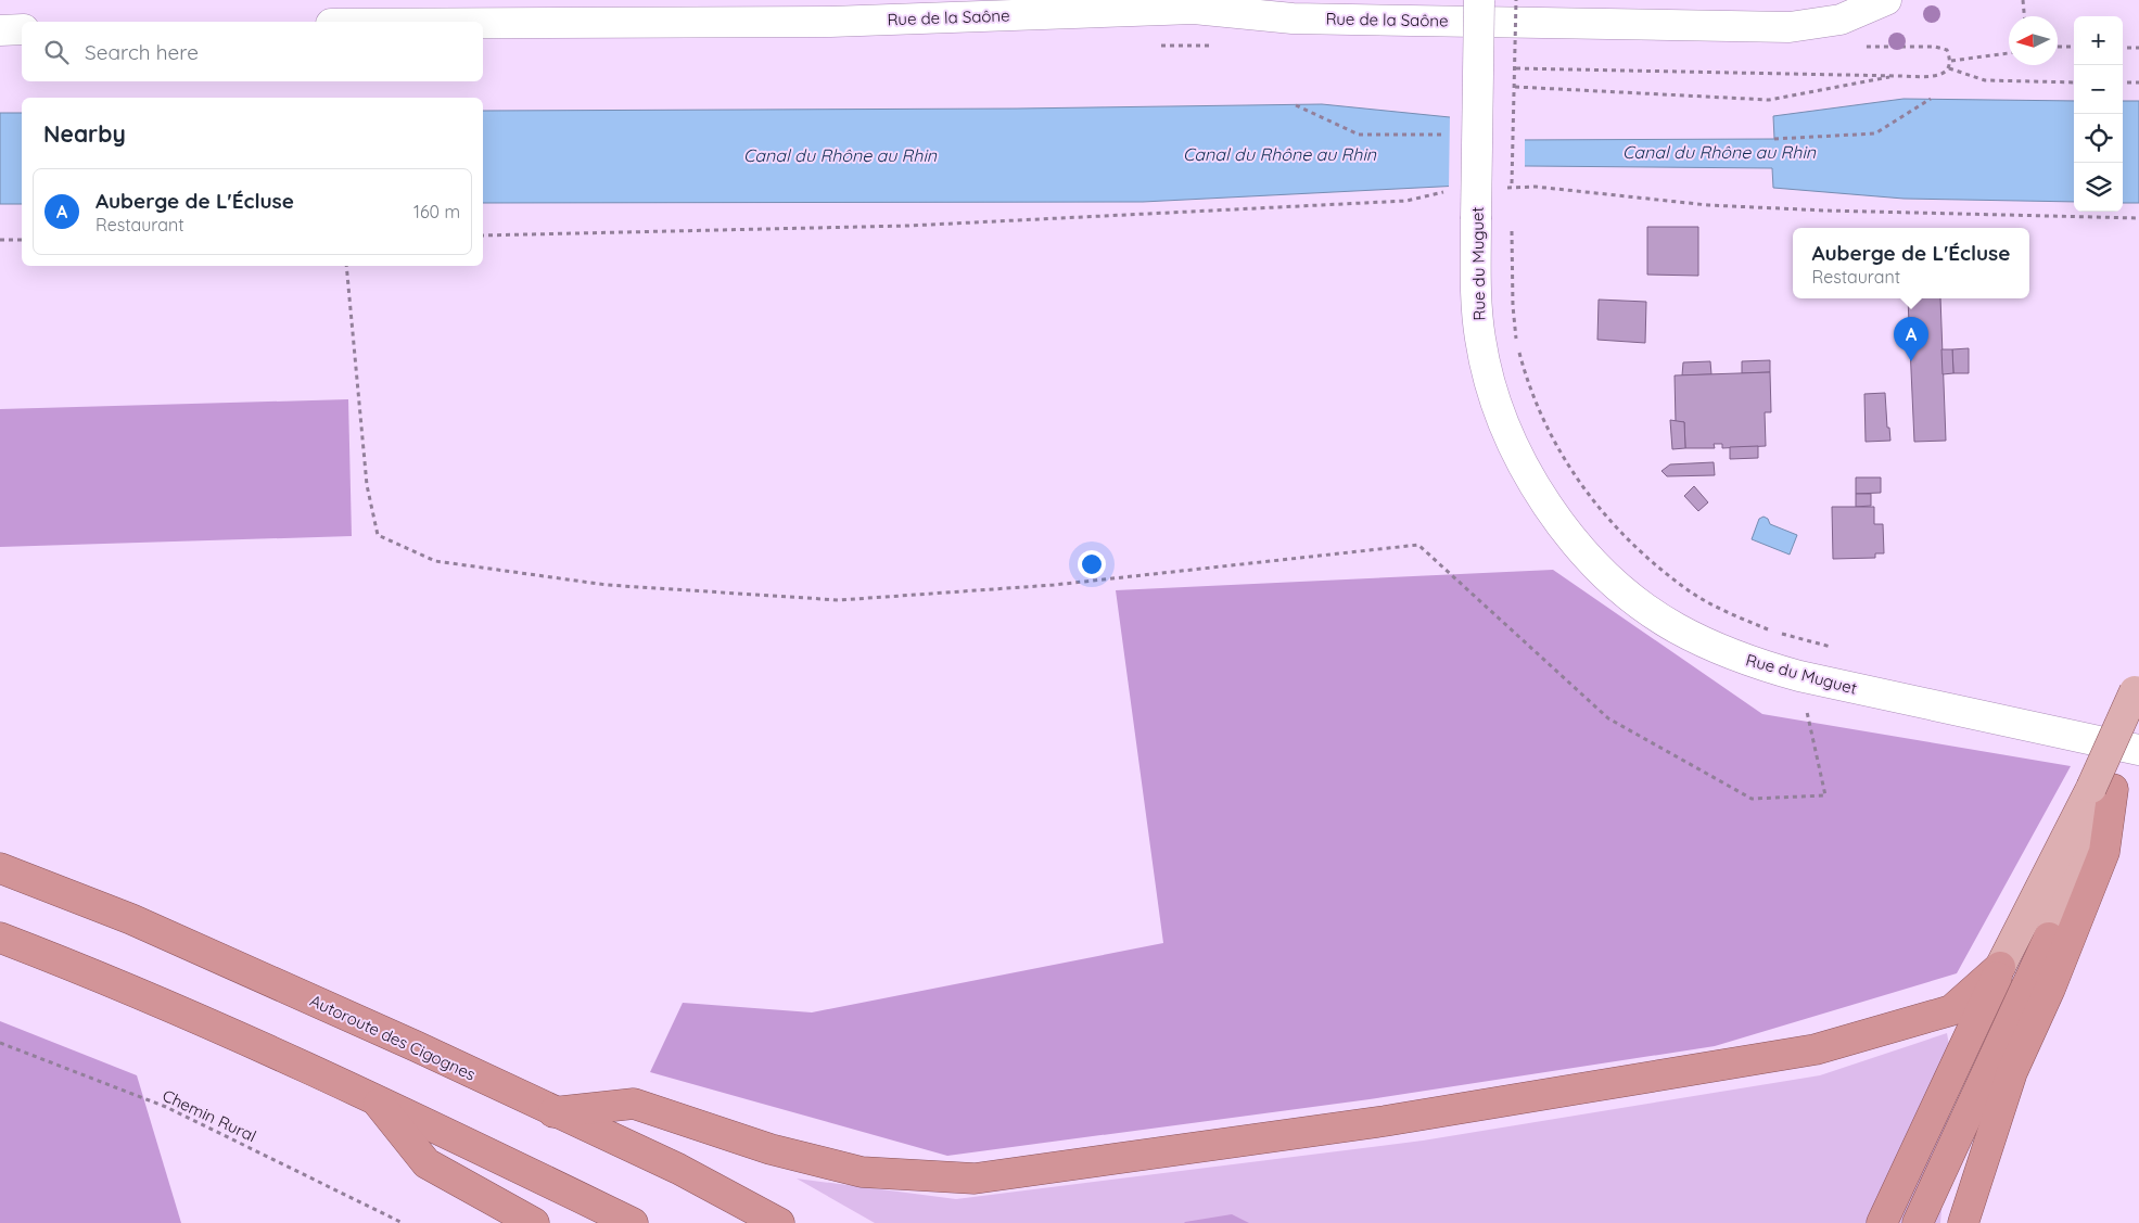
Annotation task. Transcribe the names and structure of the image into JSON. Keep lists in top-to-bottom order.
{
  "streets": {
    "highway": ["Autoroute des Cigognes"],
    "street": ["Rue de la Saône", "Rue du Muguet"],
    "path": ["Chemin Rural"]
  },
  "water": ["Canal du Rhône au Rhin"],
  "north": "left",
  "page": {
    "map_buttons": ["+", "−"],
    "search": "Search here",
    "heading": "Nearby",
    "list": [
      {
        "mark": "A",
        "name": "Auberge de L'Écluse",
        "note": "Restaurant",
        "value": "160 m"
      }
    ],
    "popup": ["Auberge de L'Écluse", "Restaurant"],
    "pins": "A"
  }
}
